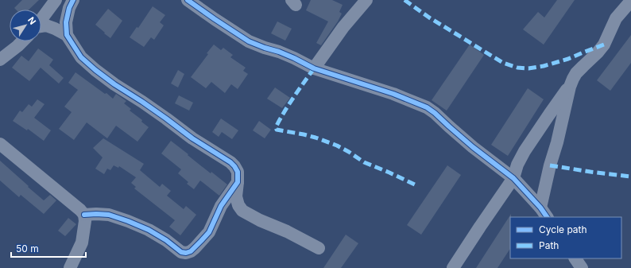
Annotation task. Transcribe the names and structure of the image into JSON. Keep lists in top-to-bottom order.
{
  "legend": ["Cycle path", "Path"],
  "scale_bar": "50 m",
  "north": "top right"
}
